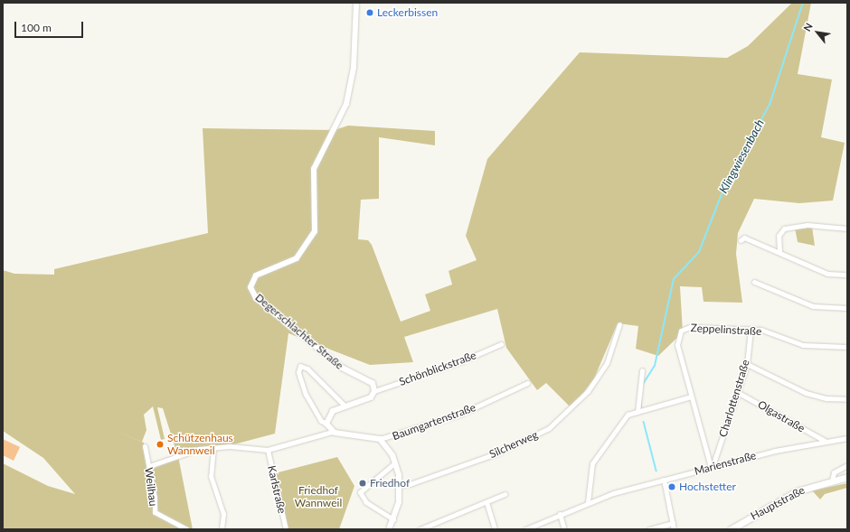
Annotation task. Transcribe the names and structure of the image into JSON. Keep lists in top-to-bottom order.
{
  "streets": {
    "main road": ["Hauptstraße"],
    "street": [
      "Zeppelinstraße",
      "Degerschlachter Straße",
      "Schönblickstraße",
      "Charlottenstraße",
      "Olgastraße",
      "Baumgartenstraße",
      "Silcherweg",
      "Marienstraße",
      "Weilhau",
      "Karlstraße"
    ]
  },
  "crossings": [
    ["Zeppelinstraße", "Charlottenstraße"],
    ["Zeppelinstraße", "Marienstraße"],
    ["Degerschlachter Straße", "Schönblickstraße"],
    ["Charlottenstraße", "Olgastraße"],
    ["Charlottenstraße", "Marienstraße"],
    ["Olgastraße", "Marienstraße"]
  ],
  "water": ["Klingwiesenbach"],
  "parks": ["Friedhof Wannweil"],
  "places": [
    "Leckerbissen",
    "Schützenhaus Wannweil",
    "Friedhof",
    "Hochstetter"
  ],
  "scale_bar": "100 m",
  "north": "top left"
}
